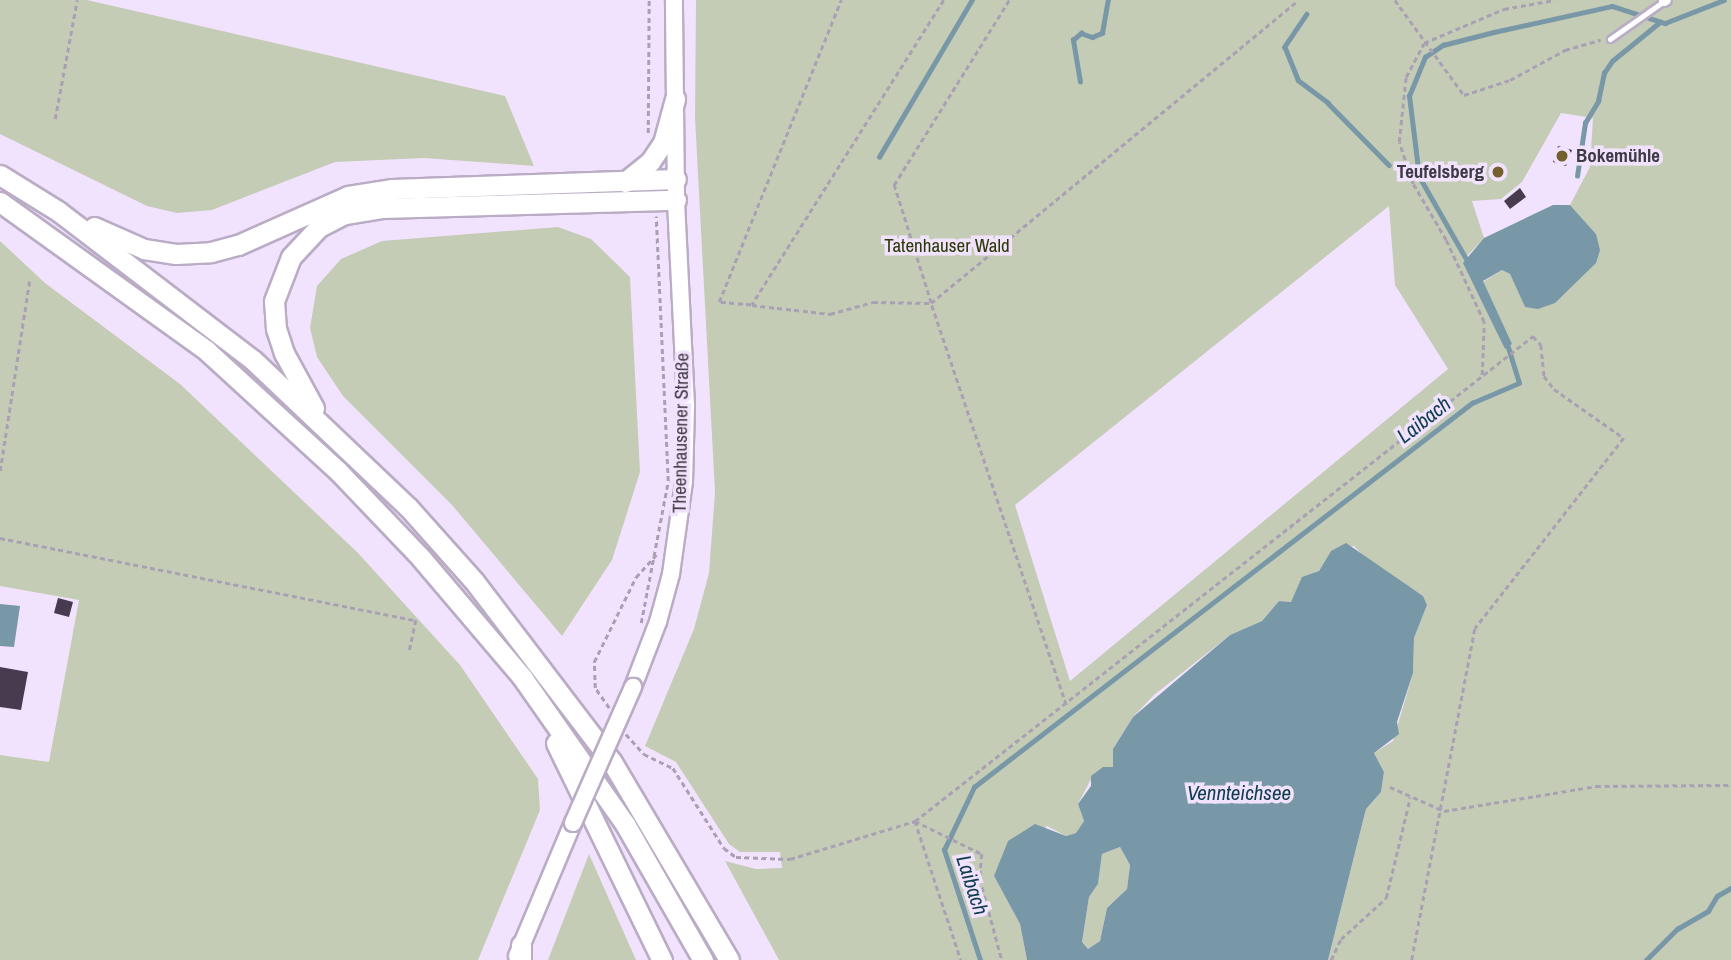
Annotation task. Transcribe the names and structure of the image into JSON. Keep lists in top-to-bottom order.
{
  "streets": {
    "main road": ["Theenhausener Straße"]
  },
  "water": ["Laibach", "Vennteichsee"],
  "parks": ["Tatenhauser Wald"],
  "places": ["Bokemühle", "Teufelsberg"]
}
